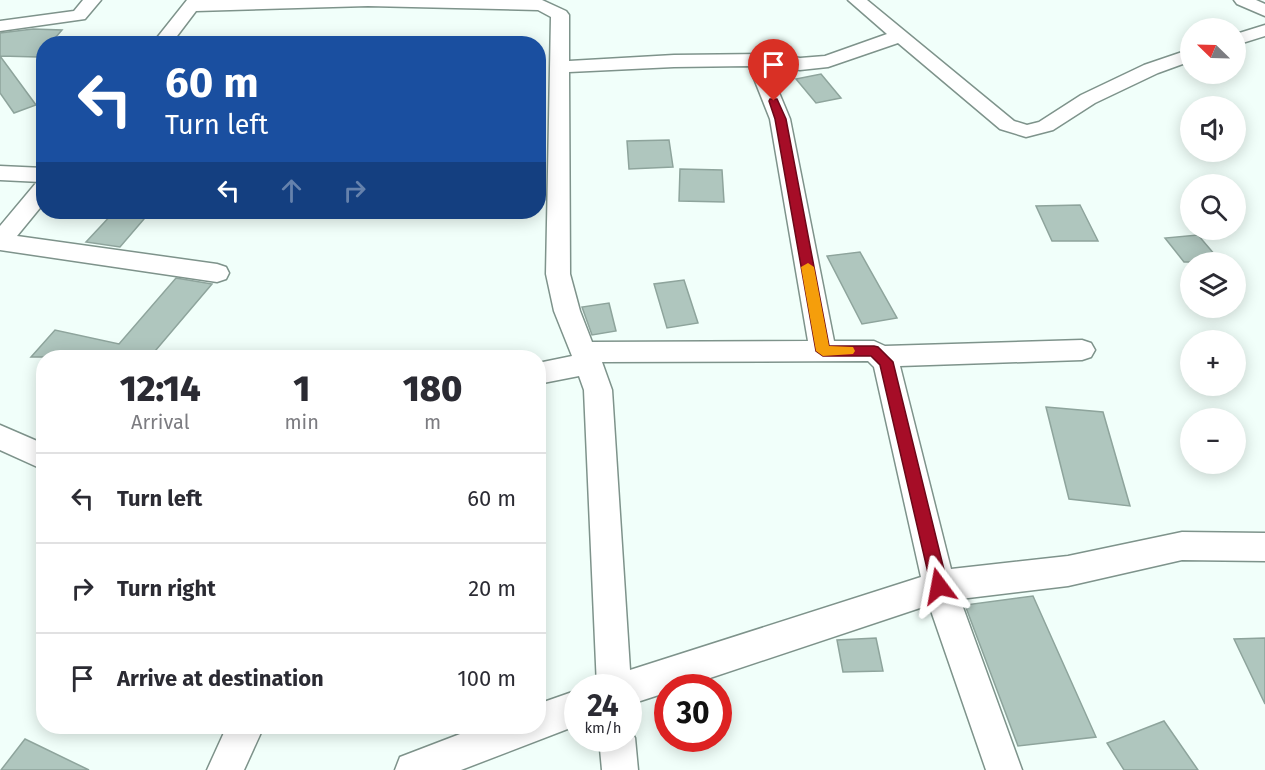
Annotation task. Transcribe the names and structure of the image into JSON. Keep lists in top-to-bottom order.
{
  "north": "top left",
  "page": {
    "map_buttons": ["+", "−"],
    "turn": ["60 m", "Turn left"],
    "eta": [
      "12:14",
      "Arrival",
      "1",
      "min",
      "180",
      "m"
    ],
    "list": [
      {
        "name": "Turn left",
        "value": "60 m"
      },
      {
        "name": "Turn right",
        "value": "20 m"
      },
      {
        "name": "Arrive at destination",
        "value": "100 m"
      }
    ],
    "speed": "24 km/h",
    "limit": "30"
  }
}
